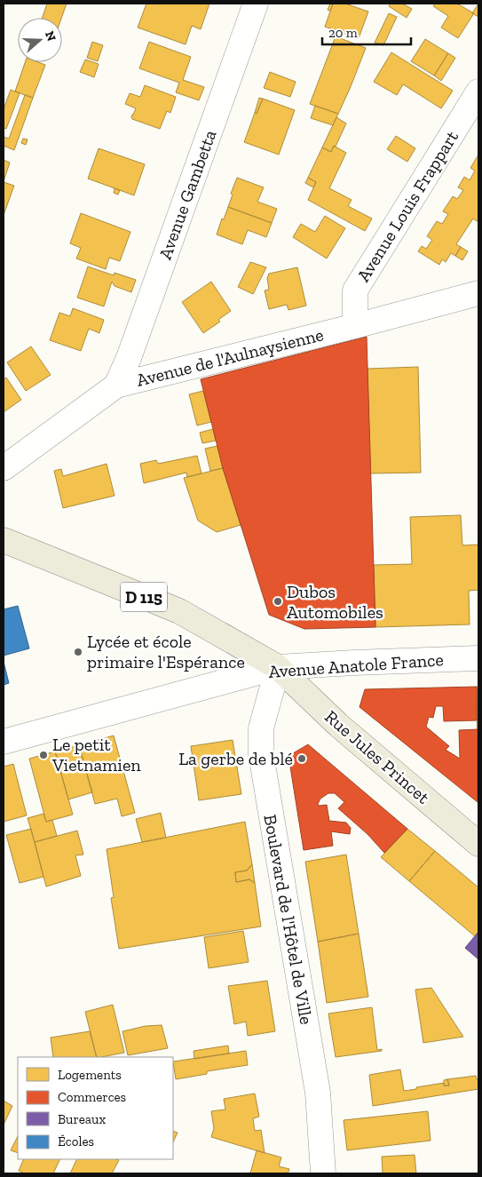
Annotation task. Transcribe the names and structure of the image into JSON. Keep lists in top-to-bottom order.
{
  "streets": {
    "main road": ["D 115", "Rue Jules Princet"],
    "street": [
      "Avenue Gambetta",
      "Avenue Louis Frappart",
      "Avenue de l'Aulnaysienne",
      "Avenue Anatole France",
      "Boulevard de l'Hôtel de Ville"
    ]
  },
  "crossings": [
    ["Avenue Gambetta", "Avenue de l'Aulnaysienne"],
    ["Avenue Louis Frappart", "Avenue de l'Aulnaysienne"],
    ["D 115", "Avenue Anatole France"],
    ["D 115", "Rue Jules Princet"],
    ["D 115", "Boulevard de l'Hôtel de Ville"],
    ["Avenue Anatole France", "Rue Jules Princet"],
    ["Avenue Anatole France", "Boulevard de l'Hôtel de Ville"],
    ["Rue Jules Princet", "Boulevard de l'Hôtel de Ville"]
  ],
  "places": [
    "Dubos Automobiles",
    "Lycée et école primaire l'Espérance",
    "Le petit Vietnamien",
    "La gerbe de blé"
  ],
  "legend": [
    "Logements",
    "Commerces",
    "Bureaux",
    "Écoles"
  ],
  "scale_bar": "20 m",
  "north": "right"
}
